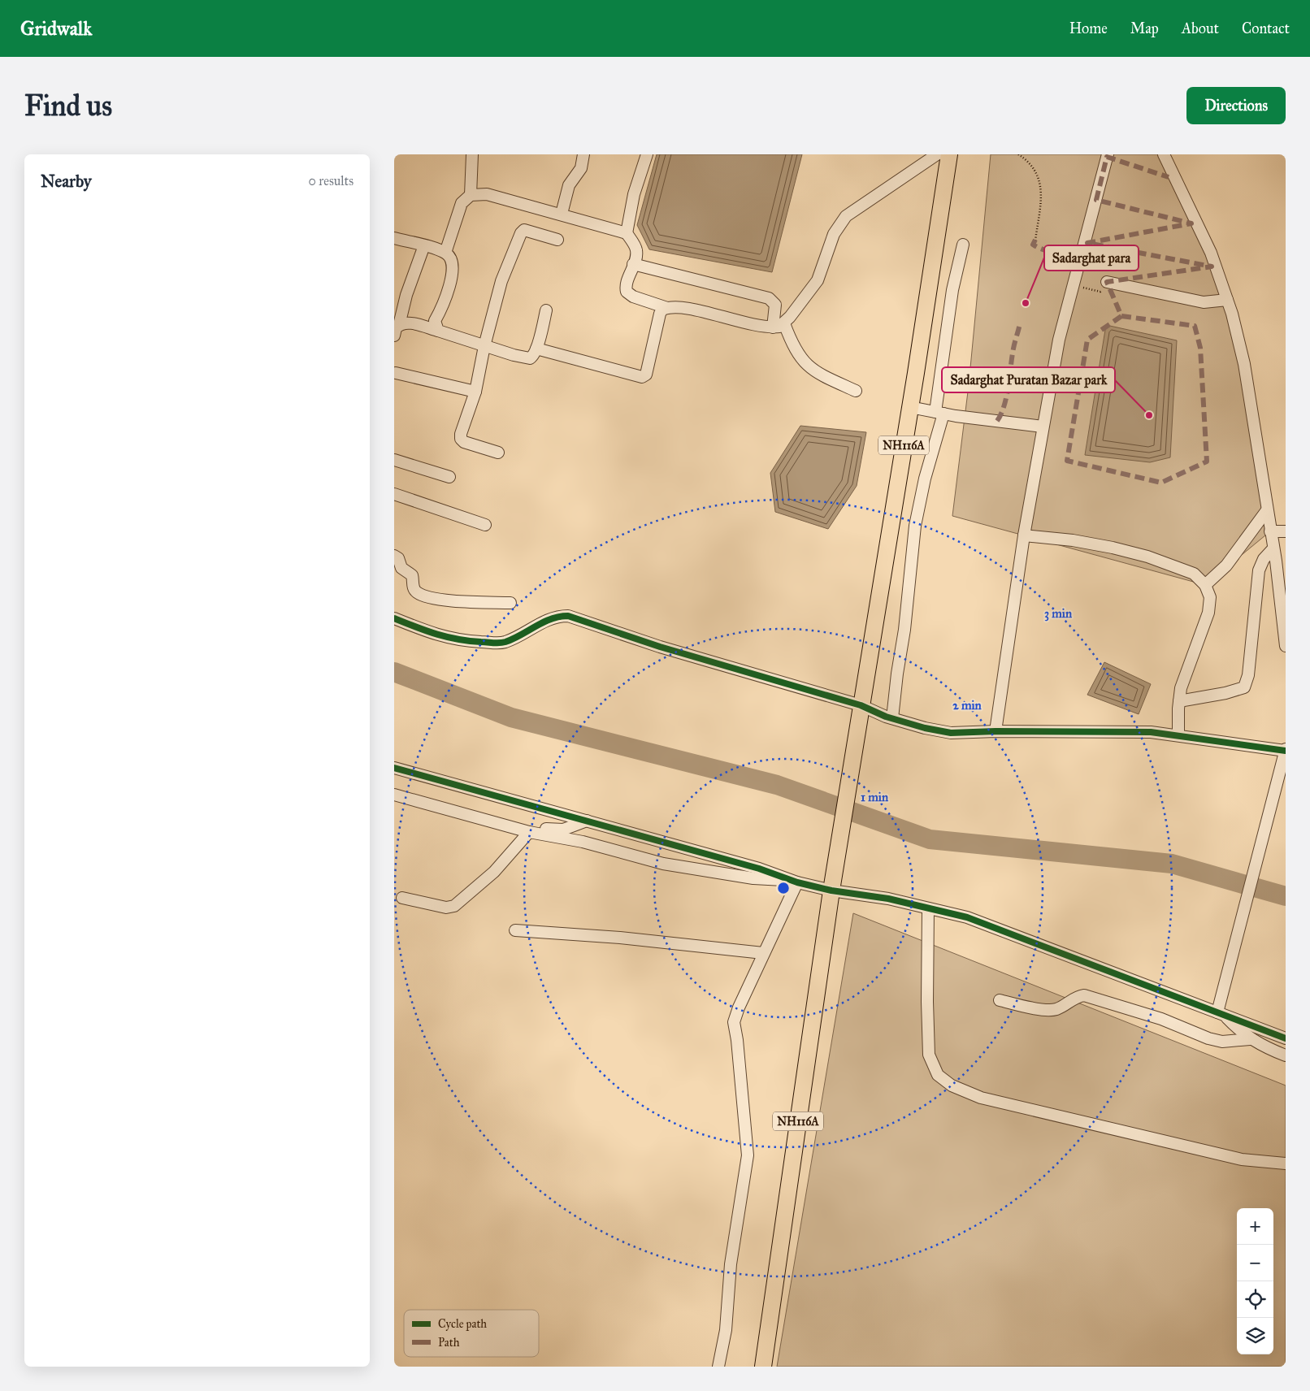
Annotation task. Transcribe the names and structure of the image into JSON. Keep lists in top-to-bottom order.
{
  "streets": {
    "highway": ["NH116A"]
  },
  "places": ["Sadarghat para", "Sadarghat Puratan Bazar park"],
  "legend": ["Cycle path", "Path"],
  "page": {
    "header": "Gridwalk",
    "nav": [
      "Home",
      "Map",
      "About",
      "Contact"
    ],
    "buttons": "Directions",
    "title": "Find us",
    "heading": ["Nearby", "0 results"],
    "map_buttons": ["+", "−"]
  },
  "rings": ["3 min", "2 min", "1 min"]
}
